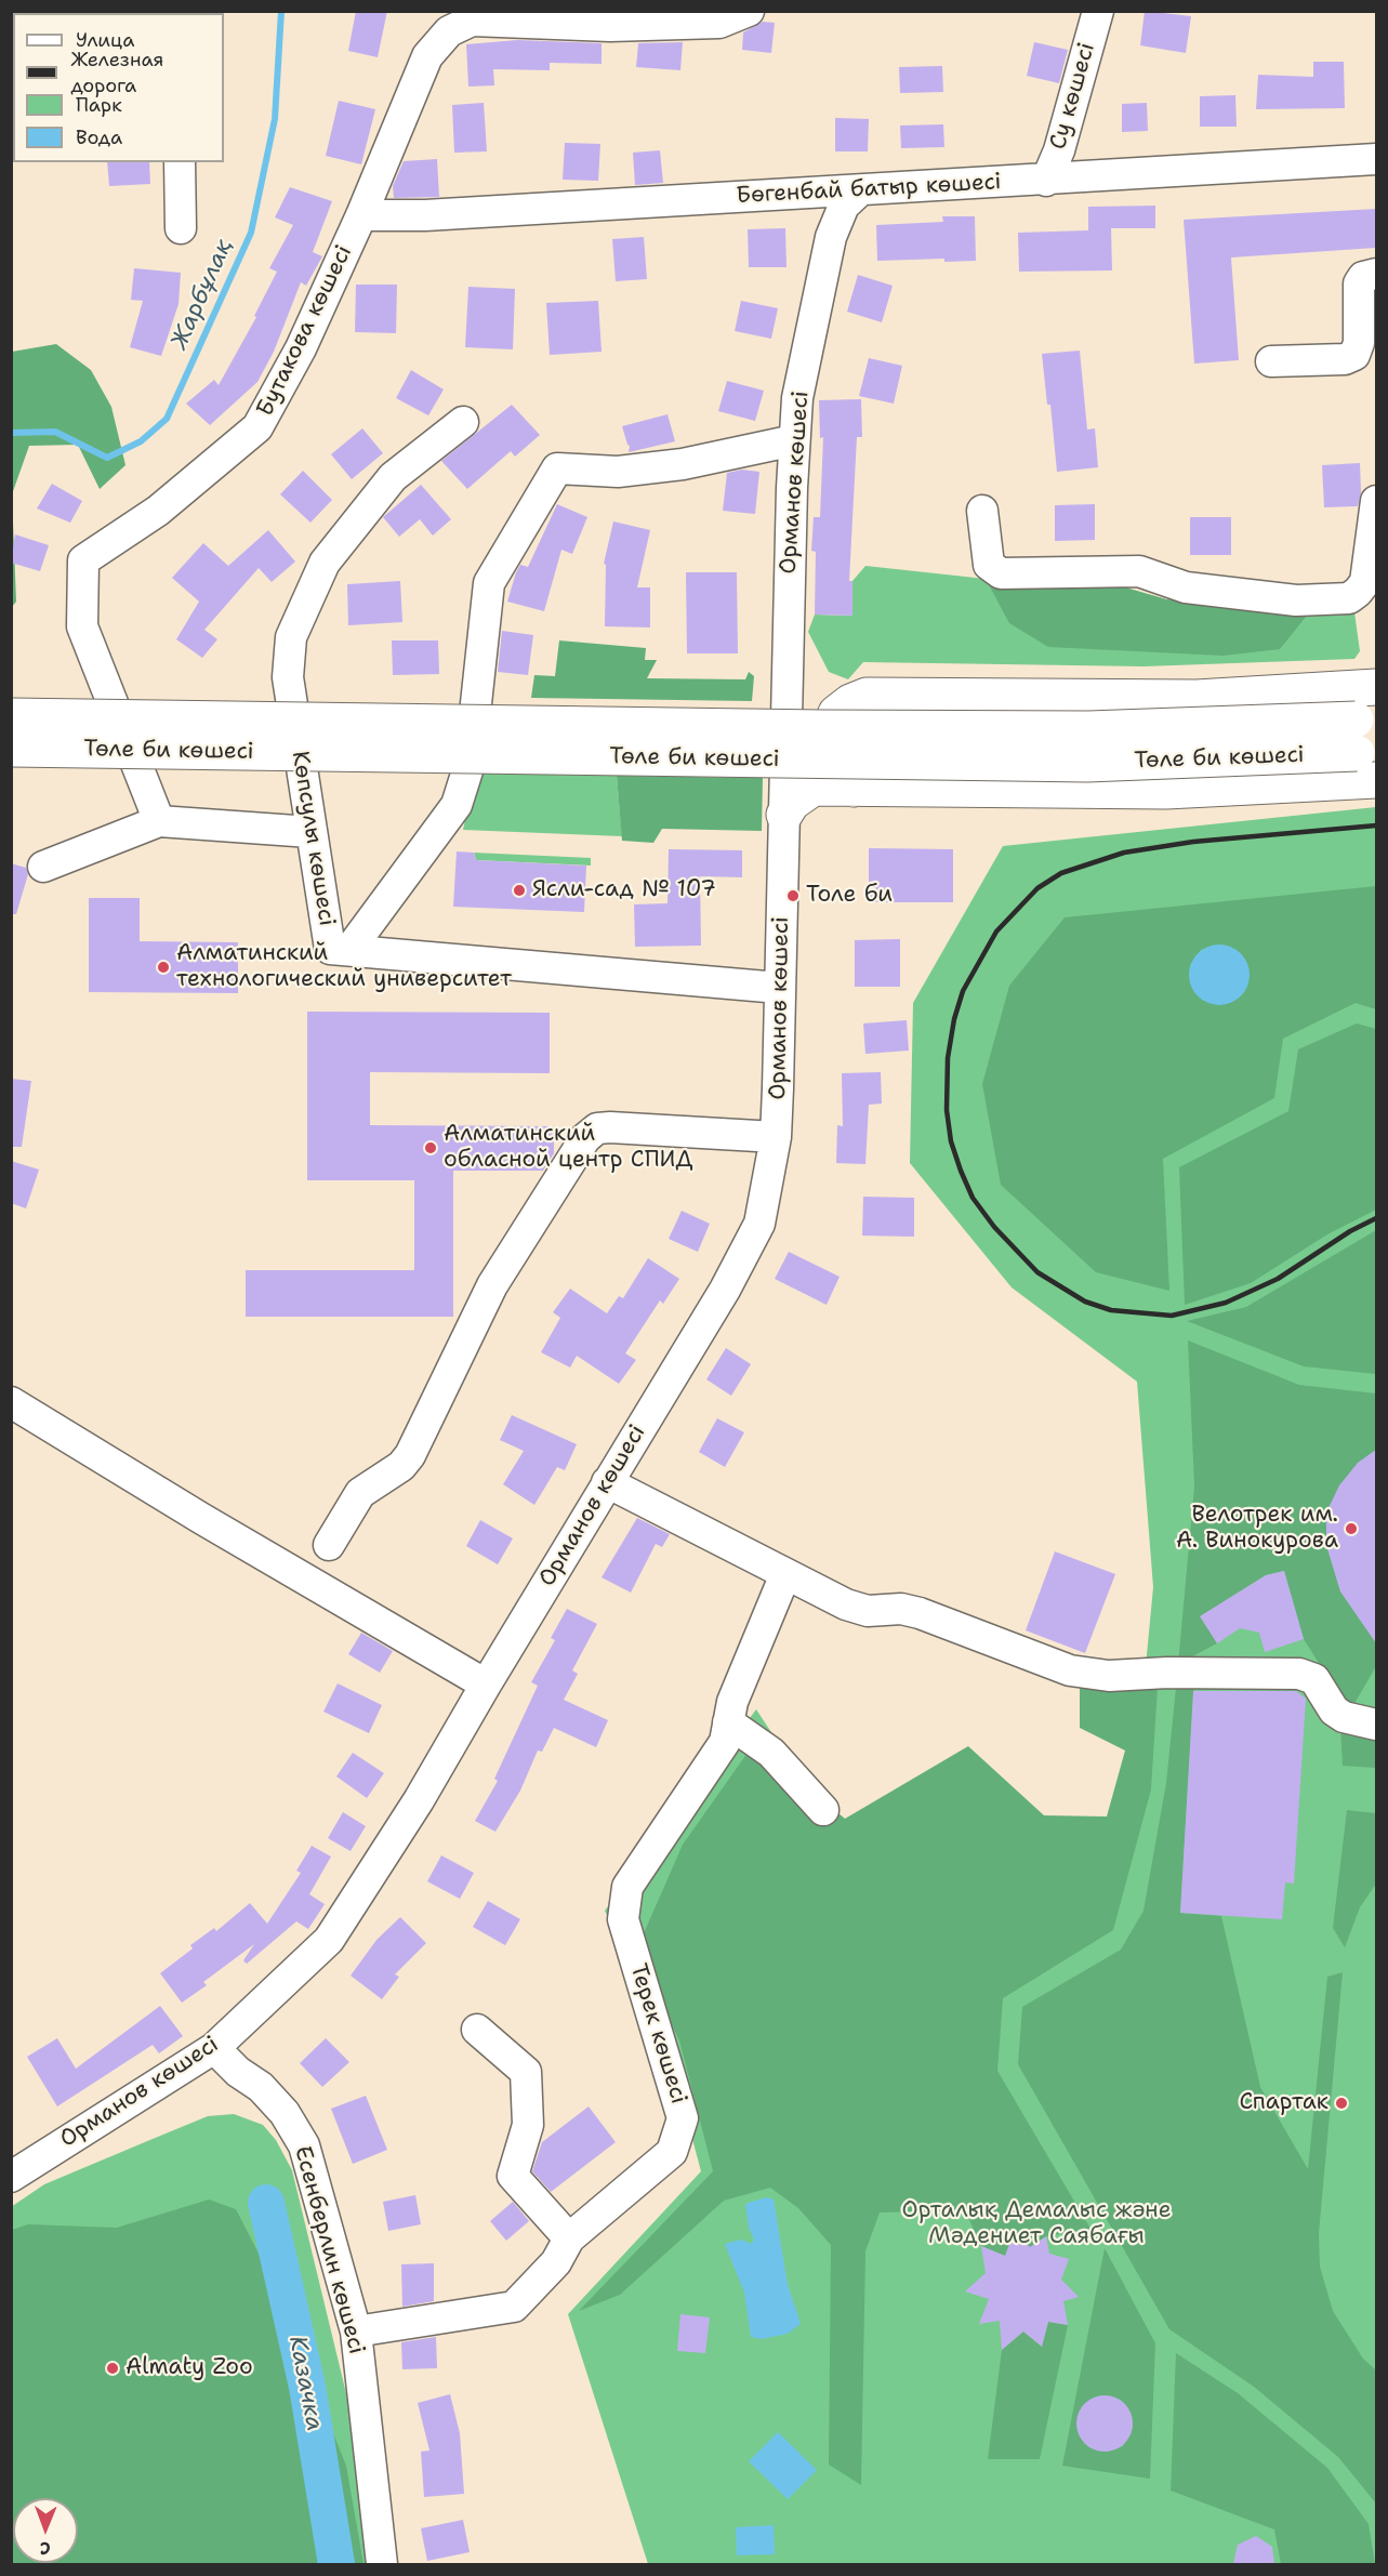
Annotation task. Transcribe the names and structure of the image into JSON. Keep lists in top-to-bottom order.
{
  "streets": {
    "main road": ["Төле би көшесі"],
    "street": [
      "Су көшесі",
      "Бөгенбай батыр көшесі",
      "Бутакова көшесі",
      "Орманов көшесі",
      "Көпсулы көшесі",
      "Терек көшесі",
      "Есенберлин көшесі"
    ]
  },
  "crossings": [
    ["Су көшесі", "Бөгенбай батыр көшесі"],
    ["Бөгенбай батыр көшесі", "Бутакова көшесі"],
    ["Бөгенбай батыр көшесі", "Орманов көшесі"],
    ["Орманов көшесі", "Көпсулы көшесі"],
    ["Орманов көшесі", "Есенберлин көшесі"],
    ["Терек көшесі", "Есенберлин көшесі"]
  ],
  "water": ["Жарбұлақ", "Казачка"],
  "parks": ["Орталық Демалыс және Мәдениет Саябағы"],
  "places": [
    "Ясли-сад № 107",
    "Толе би",
    "Алматинский технологический университет",
    "Алматинский обласной центр СПИД",
    "Велотрек им. А. Винокурова",
    "Спартак",
    "Almaty Zoo"
  ],
  "legend": [
    "Улица",
    "Железная дорога",
    "Парк",
    "Вода"
  ],
  "north": "bottom"
}
